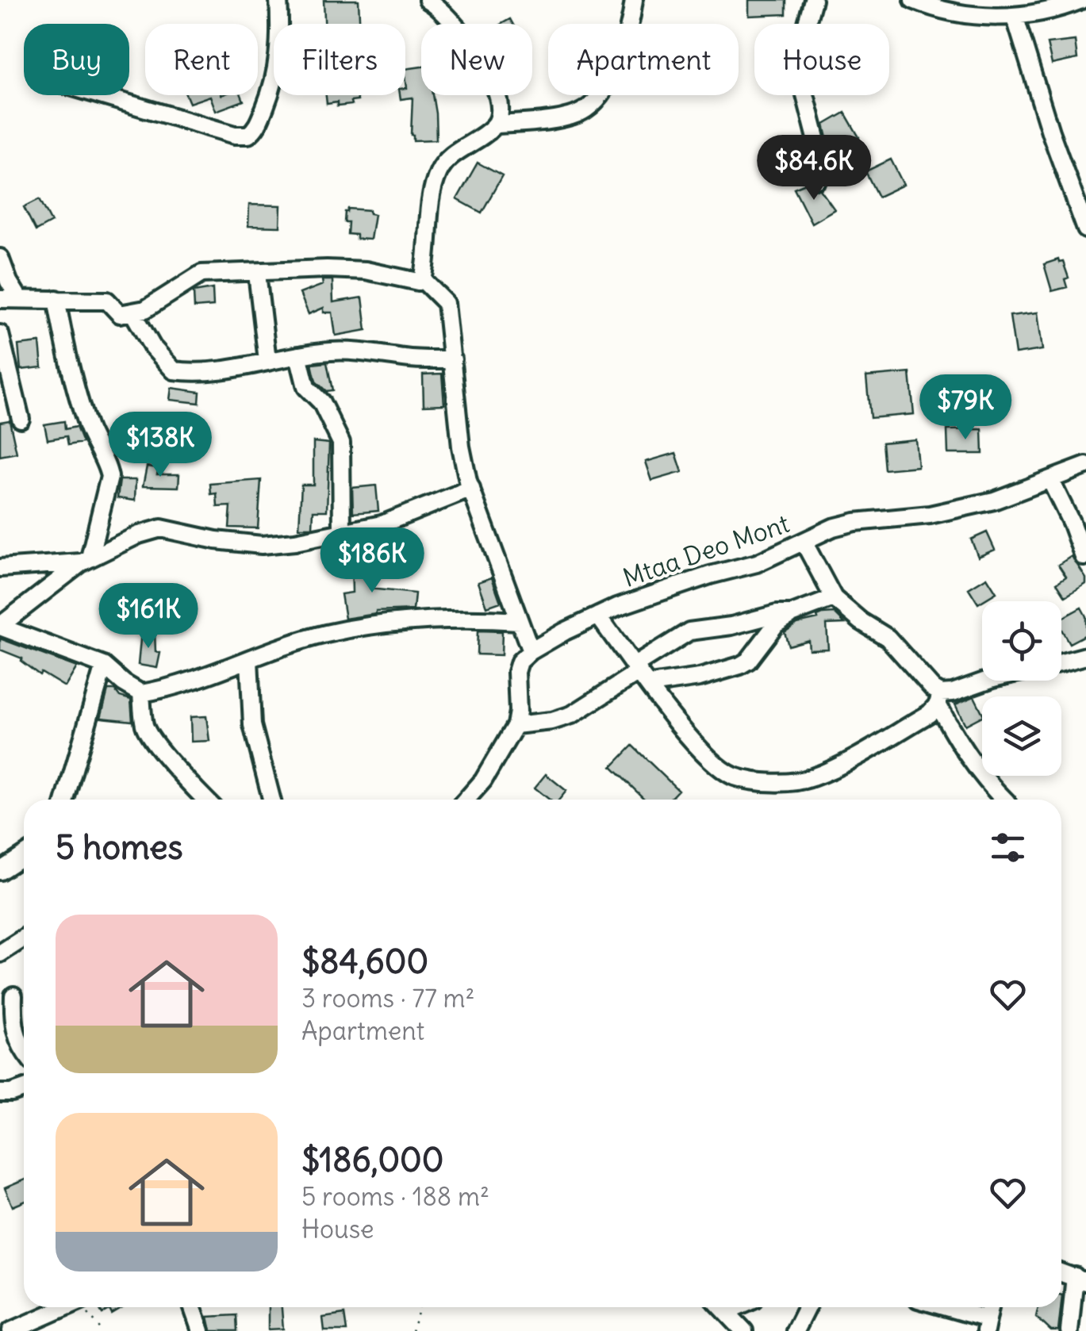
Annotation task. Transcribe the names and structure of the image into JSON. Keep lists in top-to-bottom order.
{
  "streets": {
    "street": ["Mtaa Deo Mont"]
  },
  "page": {
    "chip": [
      "Buy",
      "Rent",
      "Filters",
      "New",
      "Apartment",
      "House"
    ],
    "price": [
      "$84.6K",
      "$79K",
      "$138K",
      "$186K",
      "$161K"
    ],
    "heading": "5 homes",
    "list": [
      {
        "name": "$84,600",
        "note": "3 rooms · 77 m² · Apartment"
      },
      {
        "name": "$186,000",
        "note": "5 rooms · 188 m² · House"
      }
    ]
  }
}
